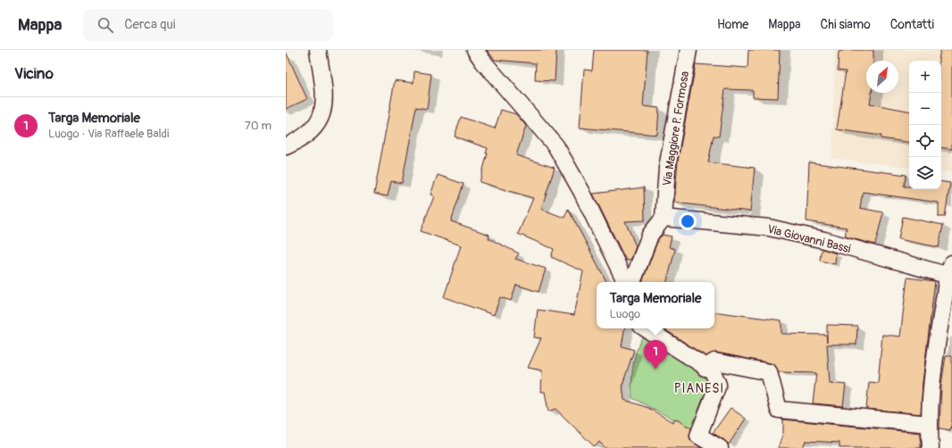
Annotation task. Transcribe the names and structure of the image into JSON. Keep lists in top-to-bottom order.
{
  "streets": {
    "street": ["Via Maggiore P. Formosa", "Via Giovanni Bassi"]
  },
  "crossings": [
    ["Via Maggiore P. Formosa", "Via Giovanni Bassi"]
  ],
  "districts": ["PIANESI"],
  "north": "top right",
  "page": {
    "header": "Mappa",
    "search": "Cerca qui",
    "nav": [
      "Home",
      "Mappa",
      "Chi siamo",
      "Contatti"
    ],
    "heading": "Vicino",
    "map_buttons": ["+", "−"],
    "list": [
      {
        "mark": "1",
        "name": "Targa Memoriale",
        "note": "Luogo · Via Raffaele Baldi",
        "value": "70 m"
      }
    ],
    "popup": ["Targa Memoriale", "Luogo"],
    "pins": "1"
  }
}
